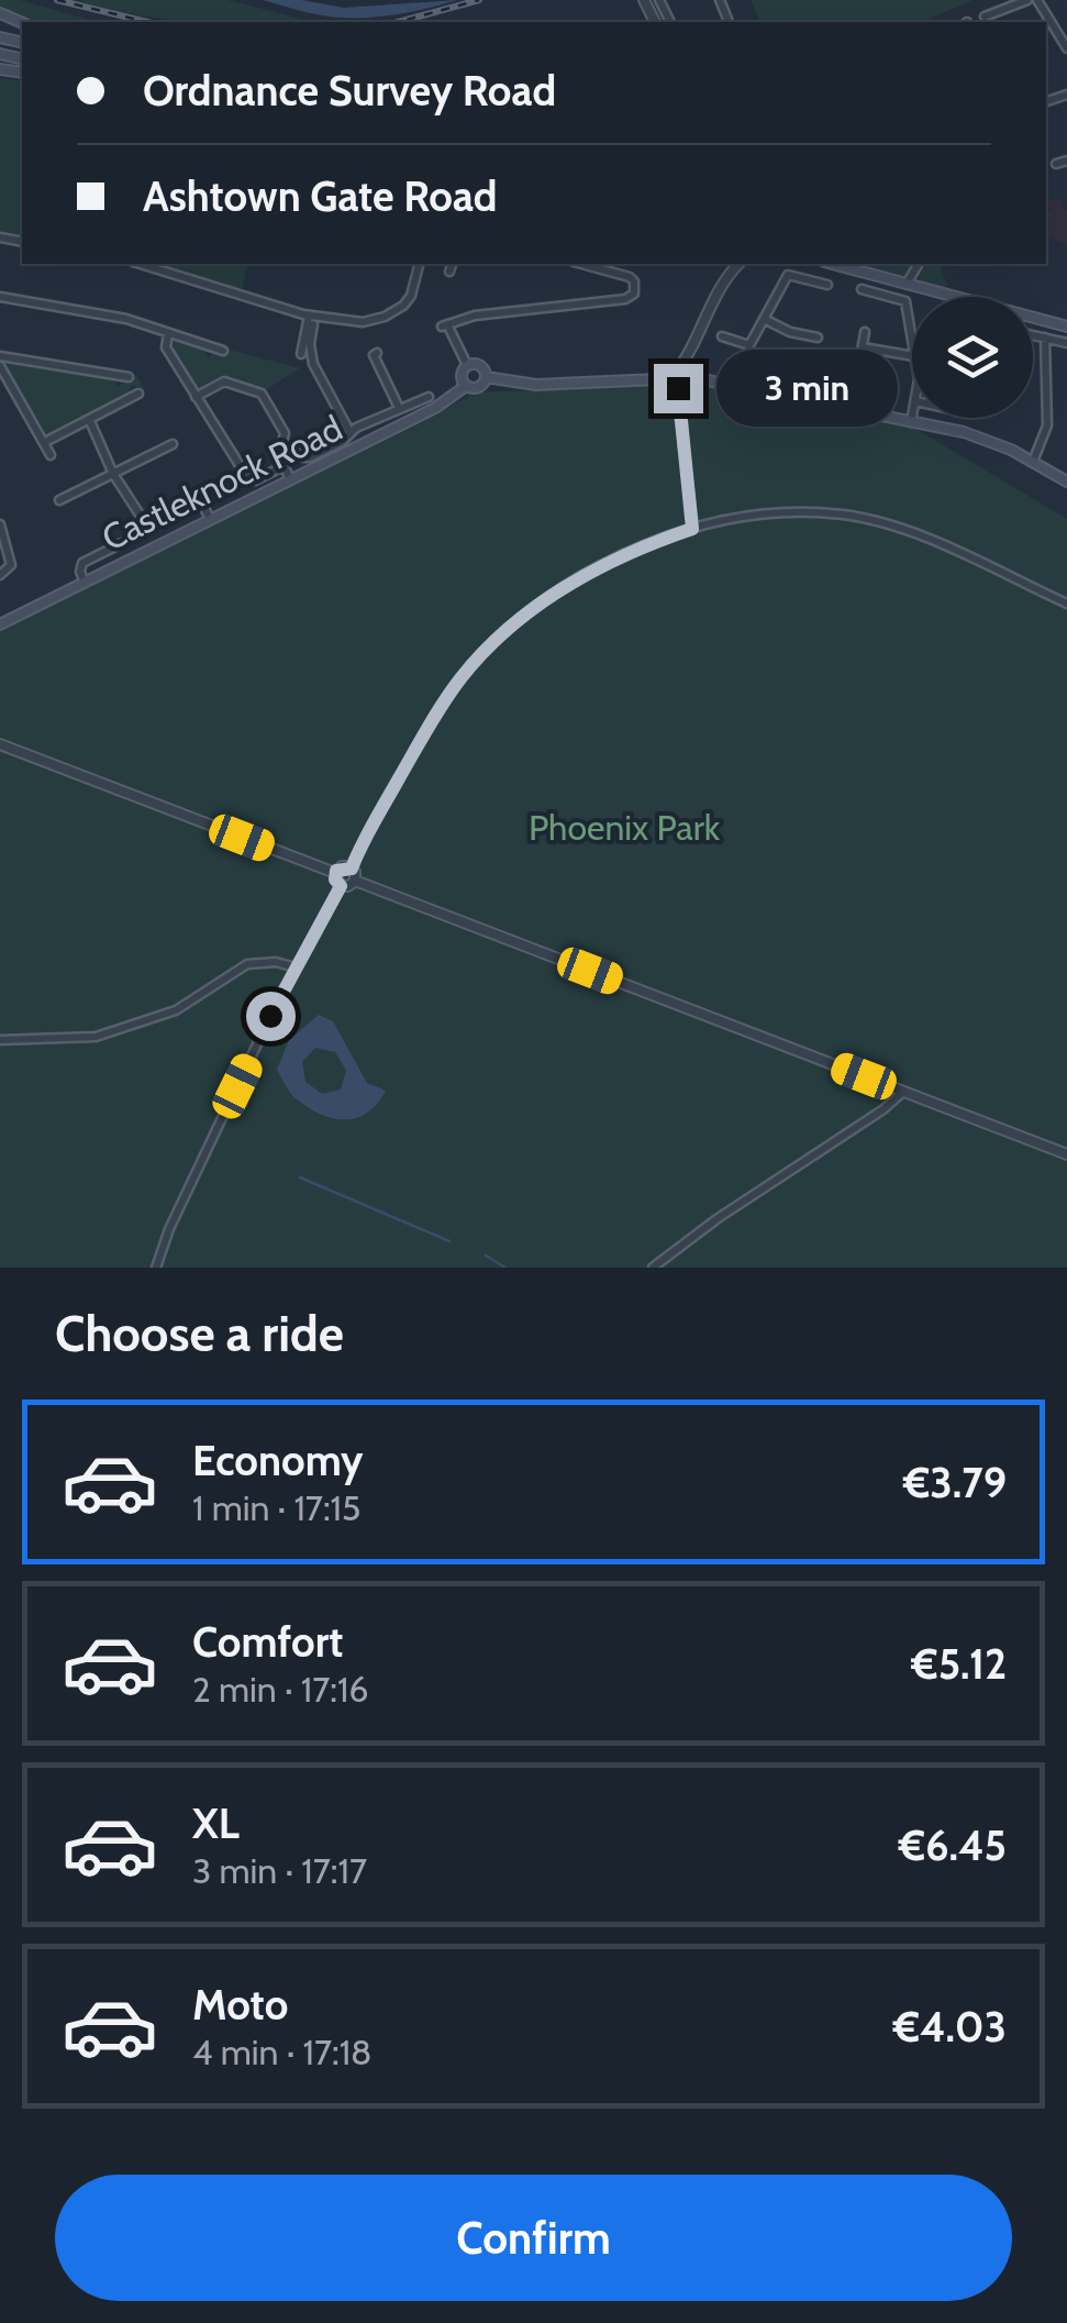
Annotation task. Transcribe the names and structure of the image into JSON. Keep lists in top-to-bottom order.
{
  "streets": {
    "main road": ["Castleknock Road"]
  },
  "parks": ["Phoenix Park"],
  "page": {
    "banner": ["Ordnance Survey Road", "Ashtown Gate Road"],
    "bubble": "3 min",
    "heading": "Choose a ride",
    "list": [
      {
        "name": "Economy",
        "note": "1 min · 17:15",
        "value": "€3.79"
      },
      {
        "name": "Comfort",
        "note": "2 min · 17:16",
        "value": "€5.12"
      },
      {
        "name": "XL",
        "note": "3 min · 17:17",
        "value": "€6.45"
      },
      {
        "name": "Moto",
        "note": "4 min · 17:18",
        "value": "€4.03"
      }
    ],
    "buttons": "Confirm"
  }
}
